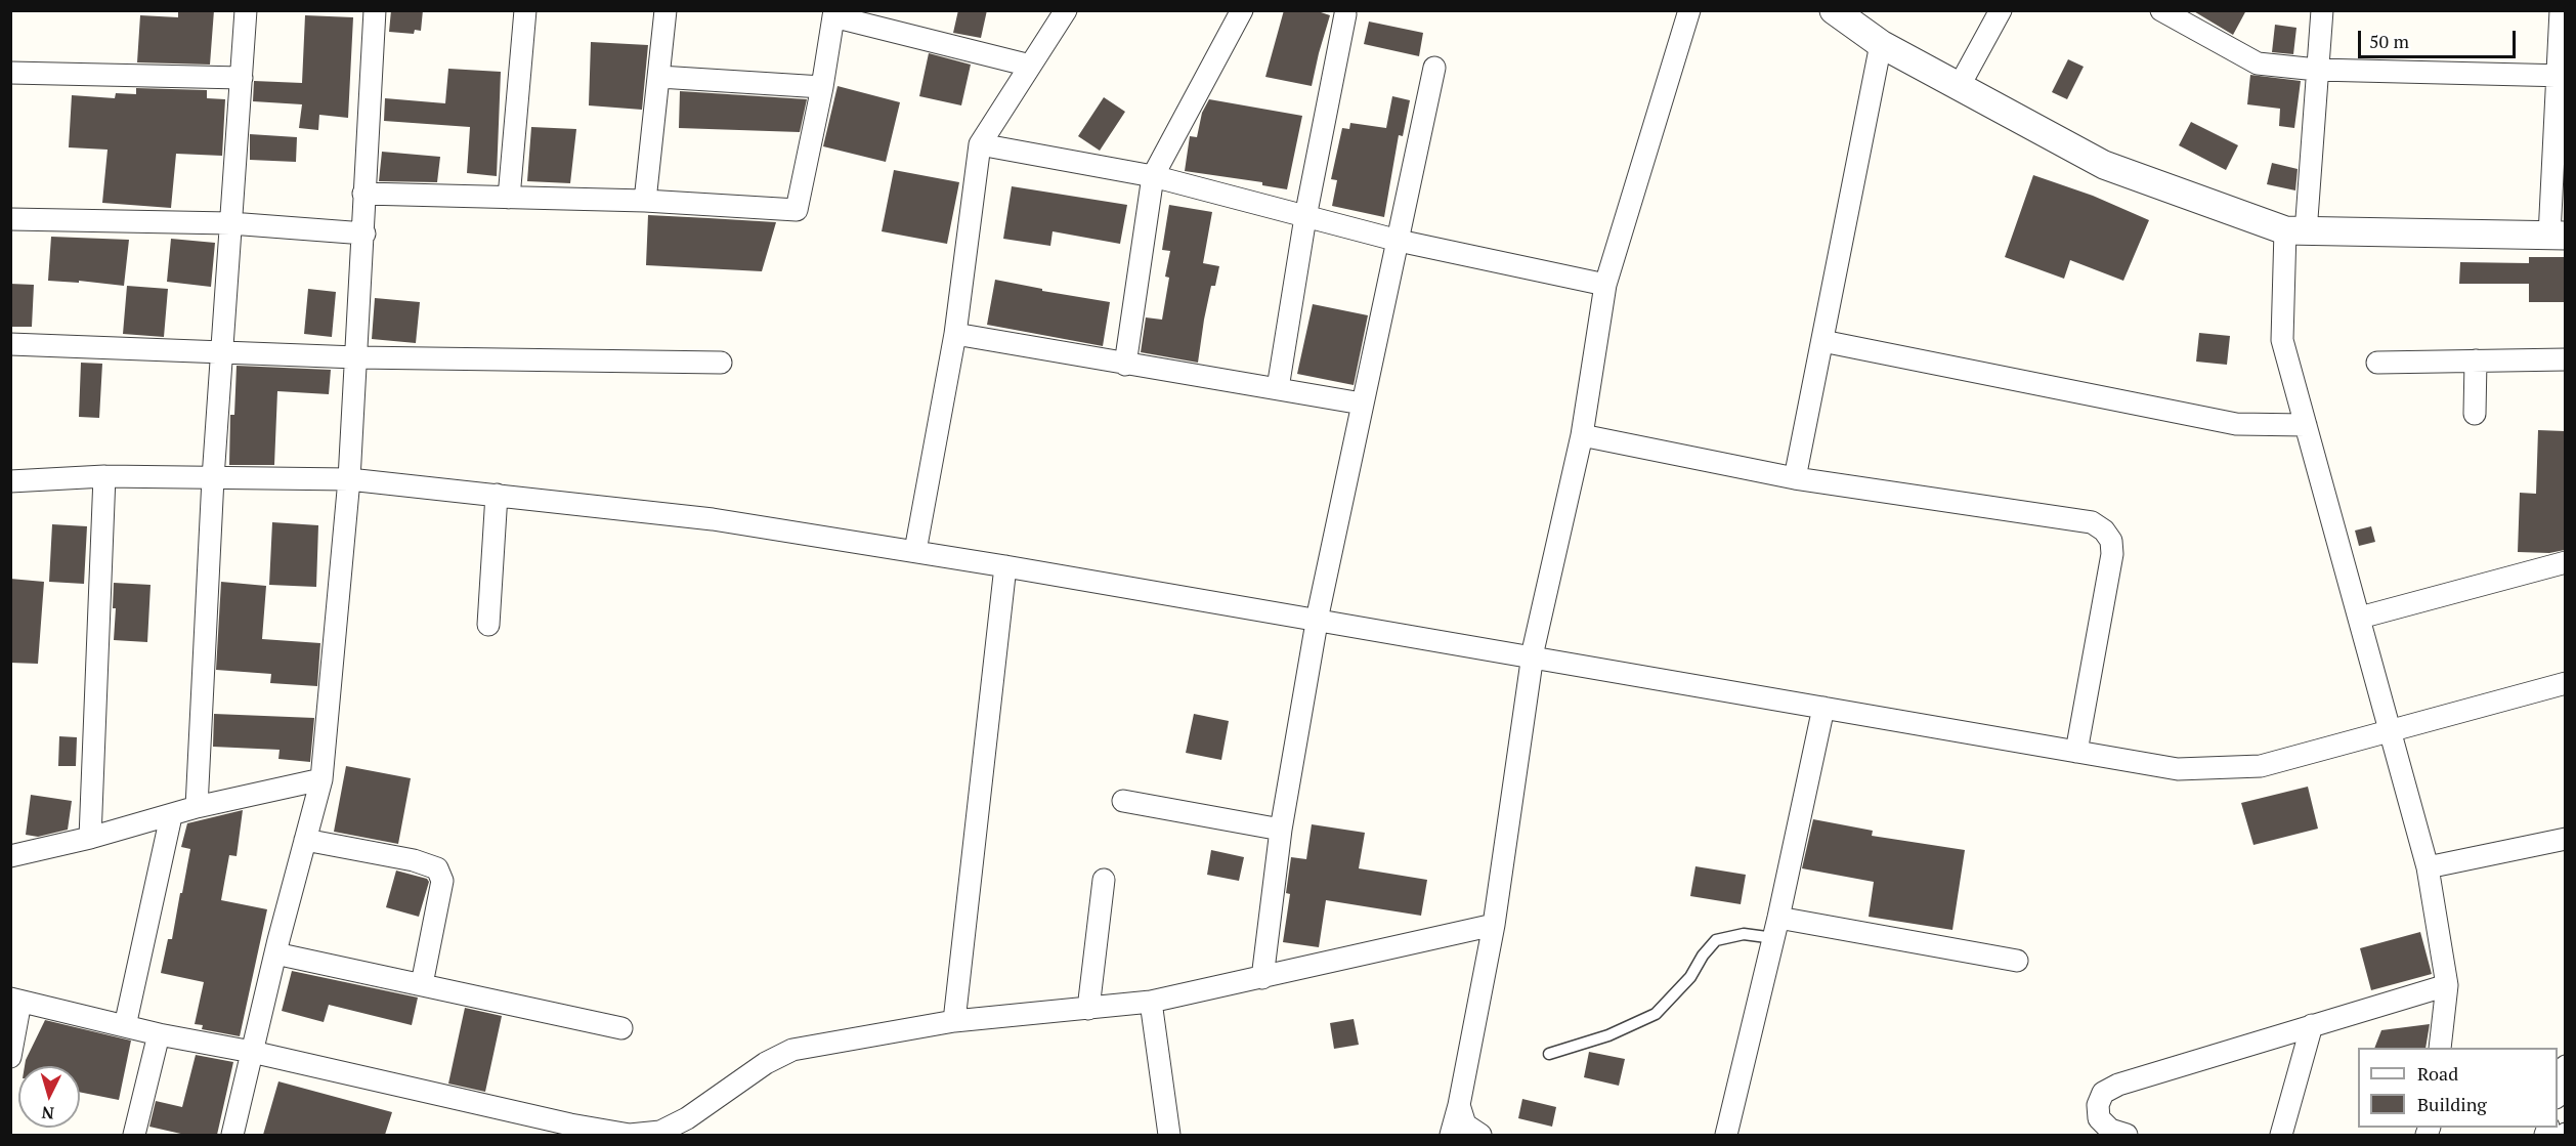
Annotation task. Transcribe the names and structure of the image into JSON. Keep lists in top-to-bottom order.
{
  "legend": ["Road", "Building"],
  "scale_bar": "50 m",
  "north": "bottom"
}
